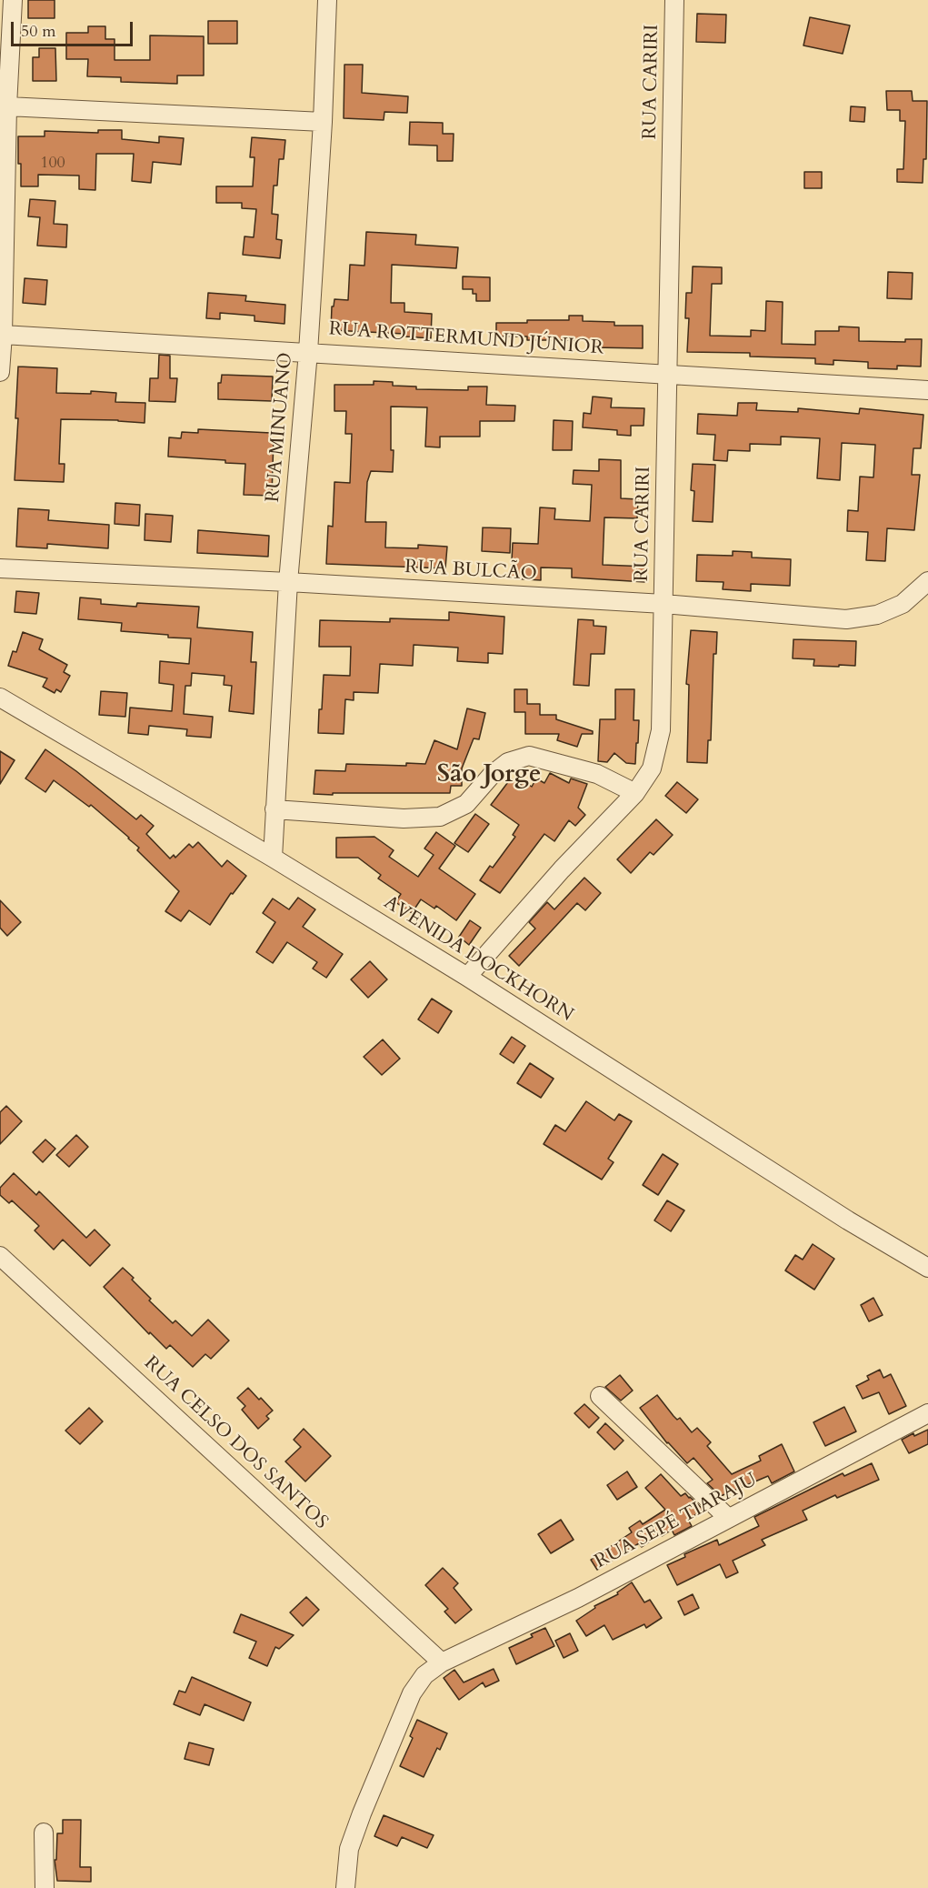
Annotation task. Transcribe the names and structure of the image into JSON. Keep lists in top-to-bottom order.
{
  "streets": {
    "street": [
      "RUA CARIRI",
      "RUA ROTTERMUND JÚNIOR",
      "RUA MINUANO",
      "RUA BULCÃO",
      "AVENIDA DOCKHORN",
      "RUA CELSO DOS SANTOS",
      "RUA SEPÉ TIARAJU"
    ]
  },
  "crossings": [
    ["RUA CARIRI", "RUA ROTTERMUND JÚNIOR"],
    ["RUA CARIRI", "RUA BULCÃO"],
    ["RUA CARIRI", "AVENIDA DOCKHORN"],
    ["RUA ROTTERMUND JÚNIOR", "RUA MINUANO"],
    ["RUA MINUANO", "RUA BULCÃO"],
    ["RUA MINUANO", "AVENIDA DOCKHORN"],
    ["RUA CELSO DOS SANTOS", "RUA SEPÉ TIARAJU"]
  ],
  "districts": ["São Jorge"],
  "house_numbers": ["100"],
  "scale_bar": "50 m"
}
